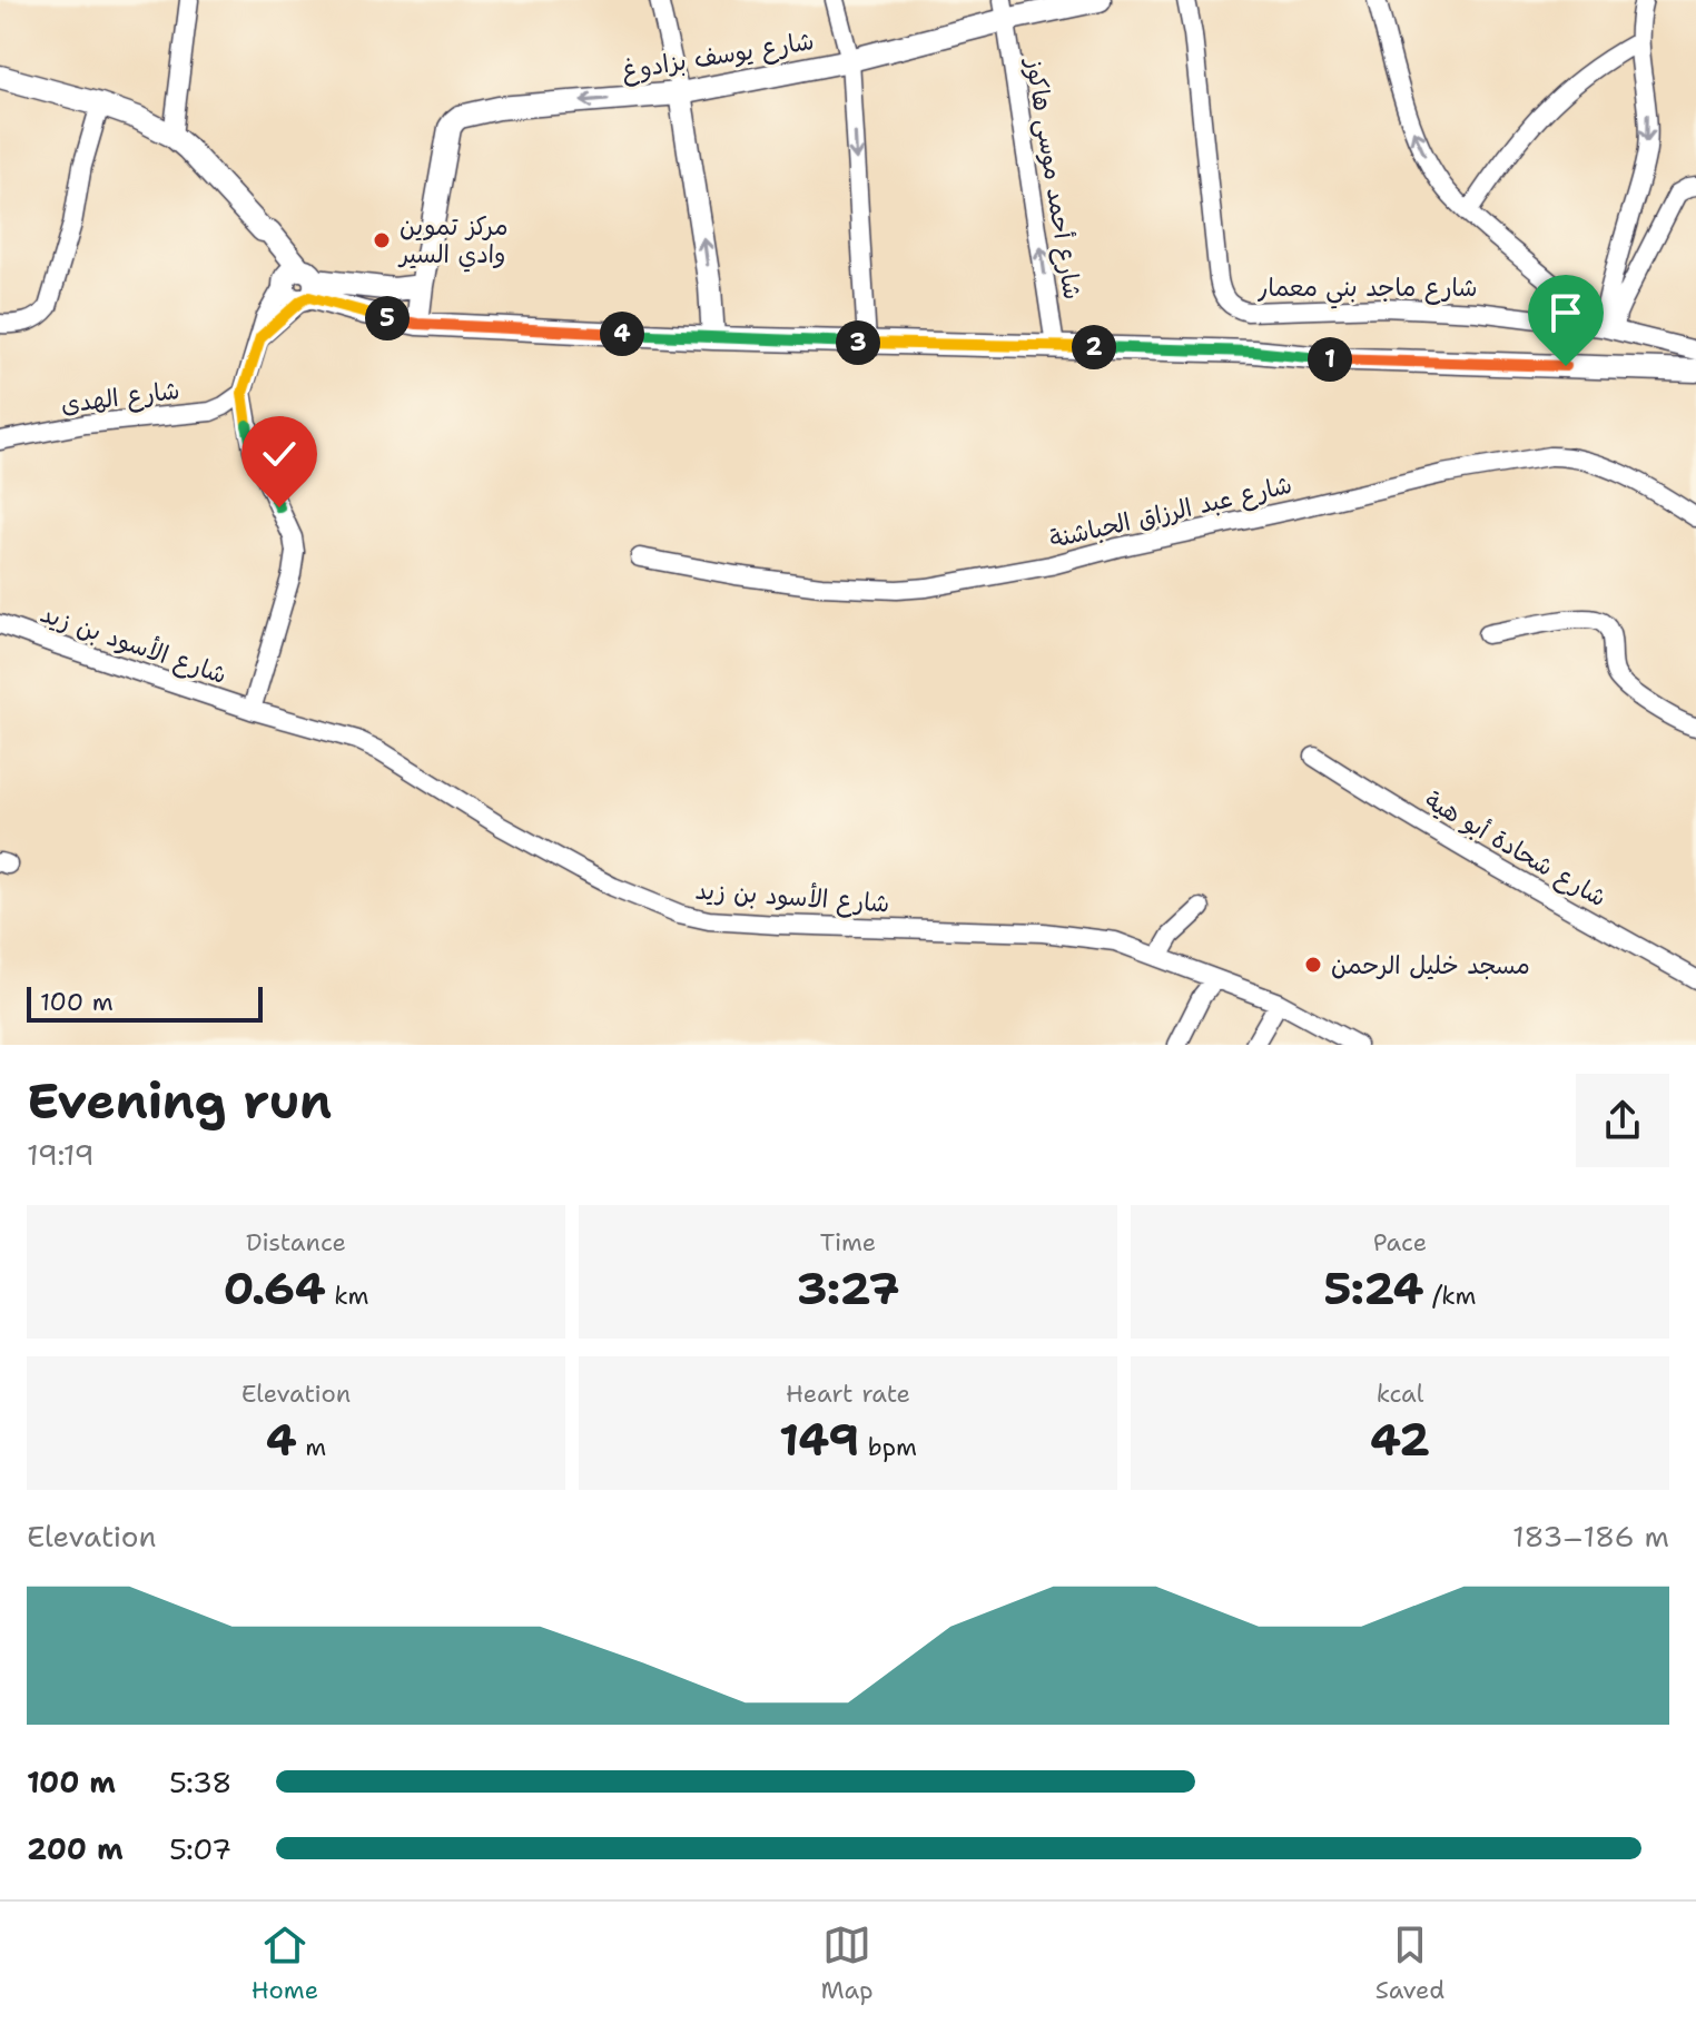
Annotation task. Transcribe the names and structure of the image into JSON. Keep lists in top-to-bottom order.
{
  "streets": {
    "main road": ["شارع يوسف بزادوغ"],
    "street": [
      "شارع أحمد موسى هاكوز",
      "شارع ماجد بني معمار",
      "شارع الهدى",
      "شارع عبد الرزاق الحباشنة",
      "شارع الأسود بن زيد",
      "شارع شحادة أبو هية"
    ]
  },
  "crossings": [
    ["شارع يوسف بزادوغ", "شارع أحمد موسى هاكوز"],
    ["شارع الهدى", "شارع الأسود بن زيد"]
  ],
  "one_way": ["شارع يوسف بزادوغ", "شارع أحمد موسى هاكوز"],
  "places": ["مركز تموين وادي السير", "مسجد خليل الرحمن"],
  "scale_bar": "100 m",
  "page": {
    "pins": [
      "5",
      "4",
      "3",
      "2",
      "1"
    ],
    "scale": "100 m",
    "heading": ["Evening run", "19:19"],
    "stats": [
      ["Distance", "0.64 km"],
      ["Time", "3:27"],
      ["Pace", "5:24 /km"],
      ["Elevation", "4 m"],
      ["Heart rate", "149 bpm"],
      ["kcal", "42"]
    ],
    "chart": ["Elevation", "183–186 m"],
    "list": [
      {
        "name": "100 m",
        "note": "5:38"
      },
      {
        "name": "200 m",
        "note": "5:07"
      }
    ],
    "tabs": ["Home", "Map", "Saved"]
  }
}
